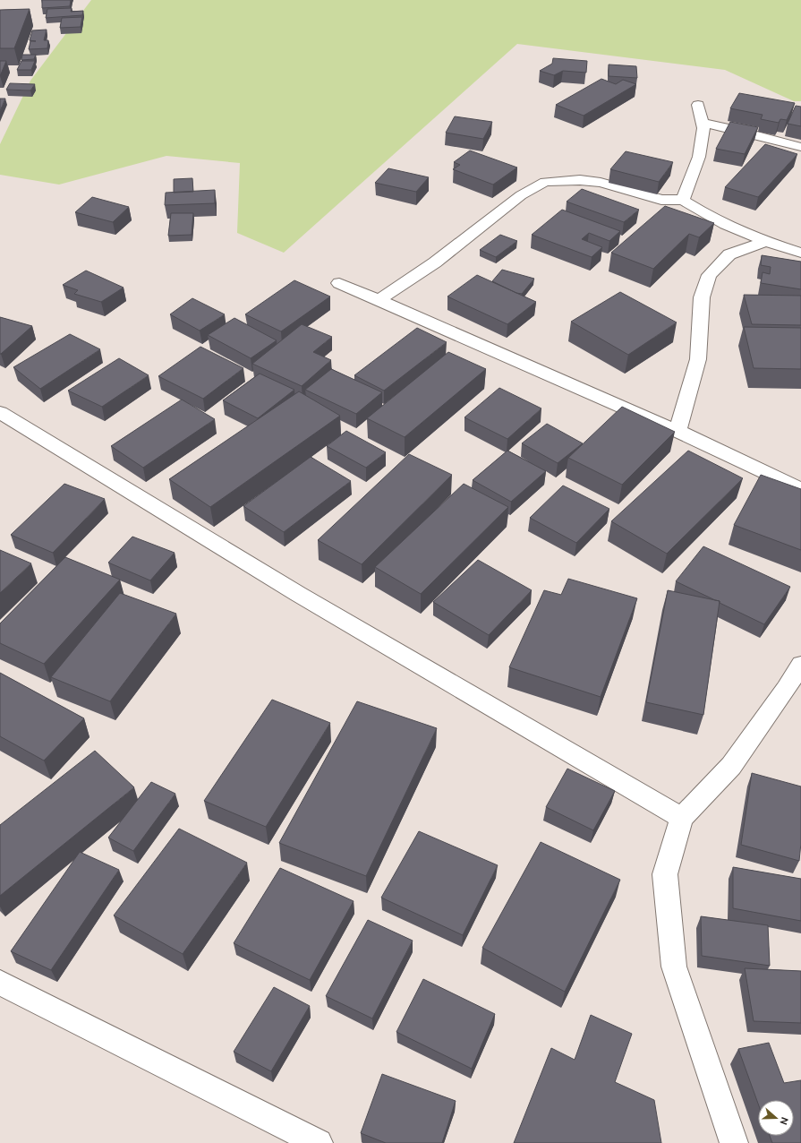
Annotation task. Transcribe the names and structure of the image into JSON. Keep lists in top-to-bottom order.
{
  "north": "right"
}
